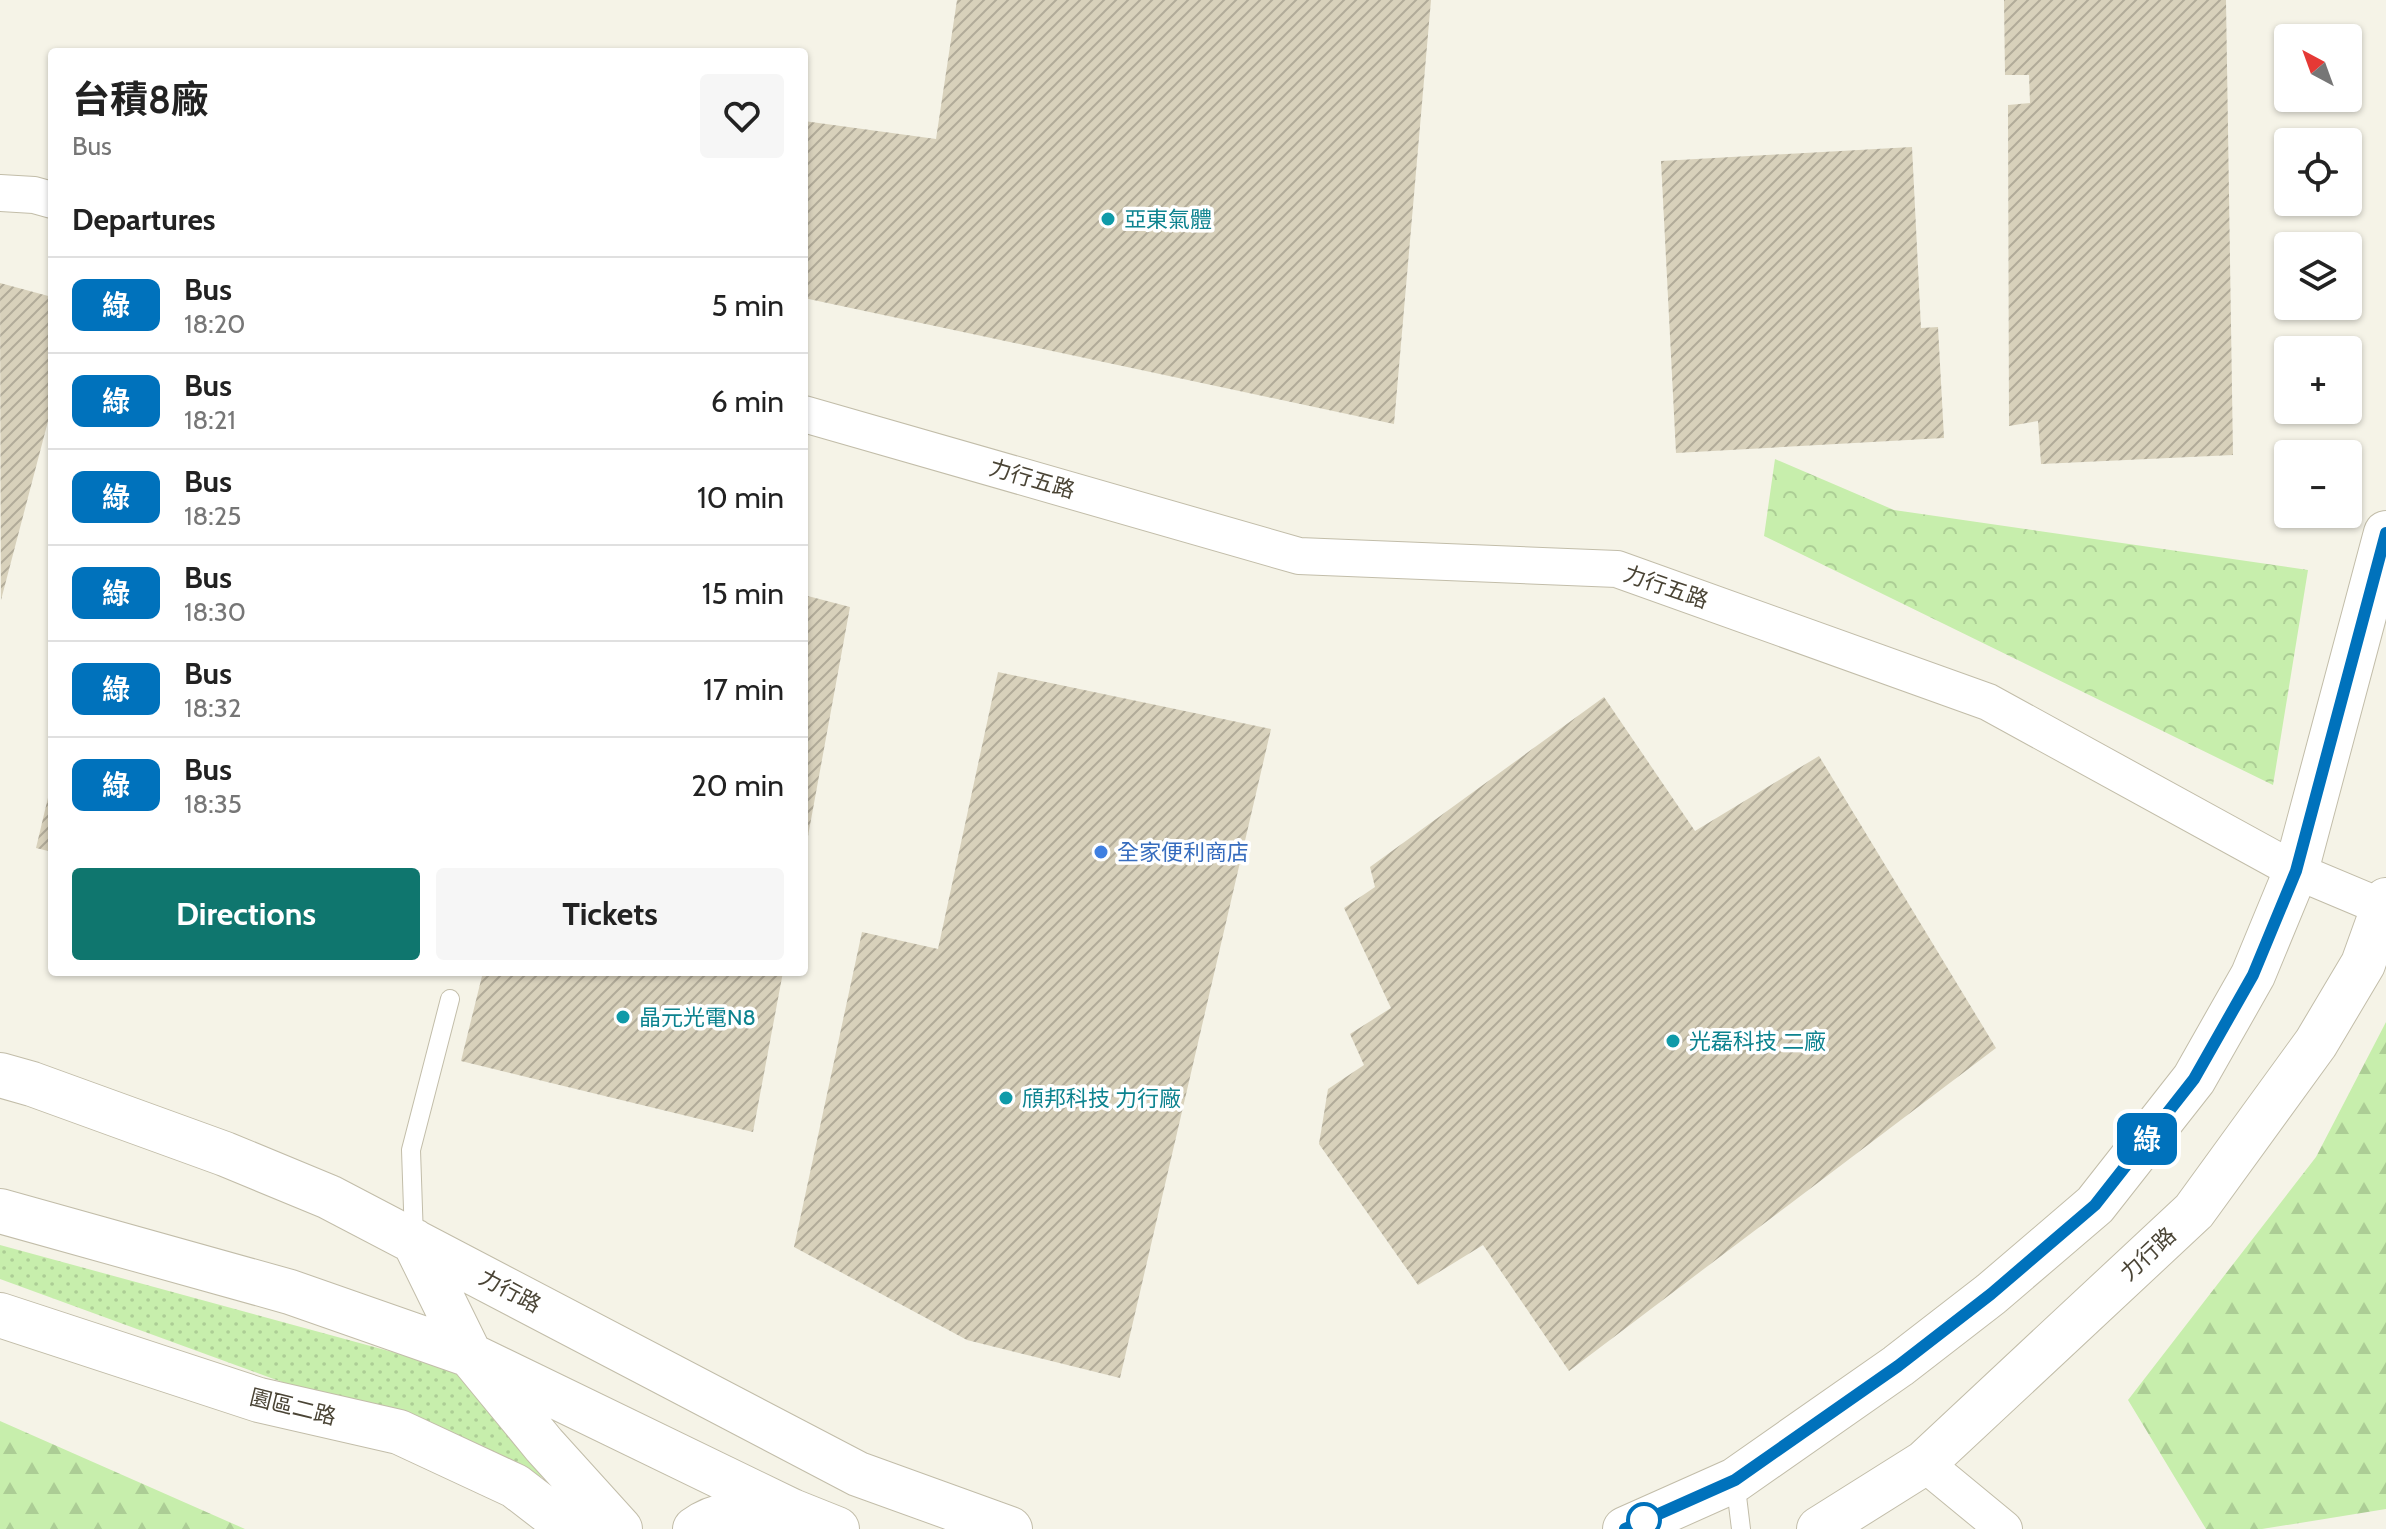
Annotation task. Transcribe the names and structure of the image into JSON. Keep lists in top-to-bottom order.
{
  "streets": {
    "street": ["力行五路", "力行路", "園區二路"]
  },
  "crossings": [
    ["力行五路", "力行路"]
  ],
  "places": [
    "亞東氣體",
    "全家便利商店",
    "晶元光電N8",
    "光磊科技 二廠",
    "頎邦科技 力行廠"
  ],
  "lines": ["bus line 綠"],
  "north": "top left",
  "page": {
    "on_map": "綠",
    "map_buttons": ["+", "−"],
    "heading": [
      ["台積8廠", "Bus"],
      "Departures"
    ],
    "list": [
      {
        "mark": "綠",
        "name": "Bus",
        "note": "18:20",
        "value": "5 min"
      },
      {
        "mark": "綠",
        "name": "Bus",
        "note": "18:21",
        "value": "6 min"
      },
      {
        "mark": "綠",
        "name": "Bus",
        "note": "18:25",
        "value": "10 min"
      },
      {
        "mark": "綠",
        "name": "Bus",
        "note": "18:30",
        "value": "15 min"
      },
      {
        "mark": "綠",
        "name": "Bus",
        "note": "18:32",
        "value": "17 min"
      },
      {
        "mark": "綠",
        "name": "Bus",
        "note": "18:35",
        "value": "20 min"
      }
    ],
    "buttons": ["Directions", "Tickets"]
  }
}
